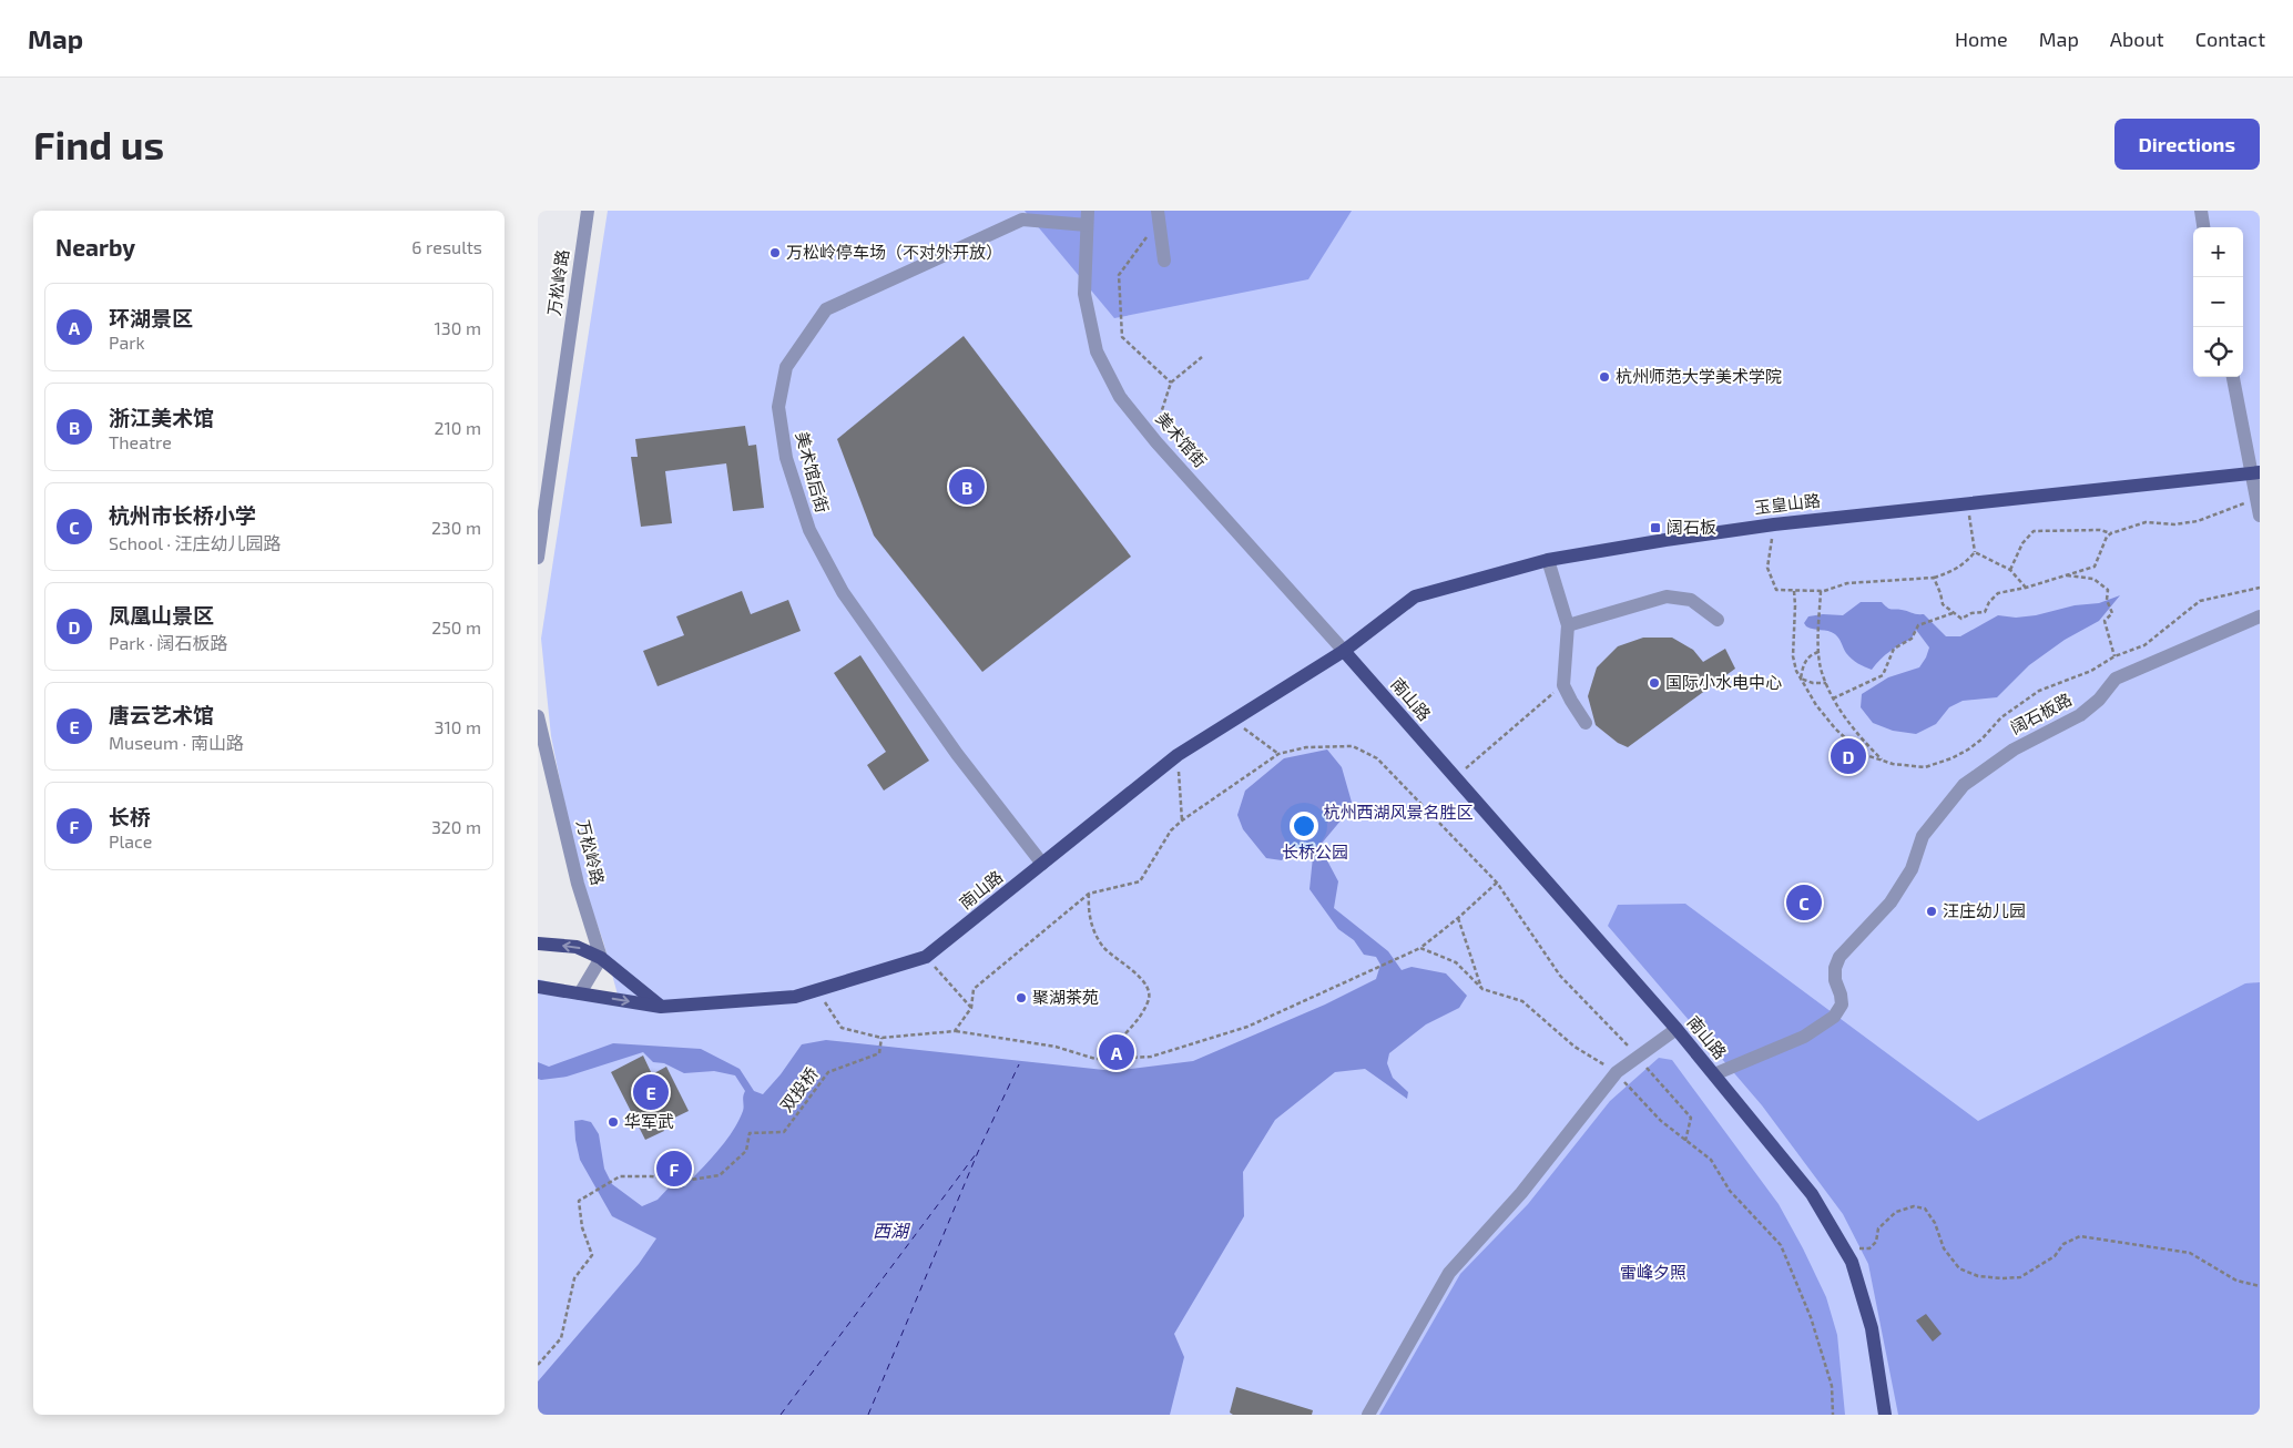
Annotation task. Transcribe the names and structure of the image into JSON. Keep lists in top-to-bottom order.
{
  "streets": {
    "main road": ["玉皇山路", "南山路"],
    "street": [
      "万松岭路",
      "美术馆街",
      "美术馆后街",
      "阔石板路"
    ],
    "path": ["双投桥"]
  },
  "crossings": [
    ["美术馆街", "美术馆后街"],
    ["美术馆街", "玉皇山路"],
    ["美术馆街", "南山路"],
    ["美术馆后街", "南山路"],
    ["玉皇山路", "南山路"],
    ["南山路", "阔石板路"]
  ],
  "water": ["西湖"],
  "parks": ["杭州西湖风景名胜区", "长桥公园", "雷峰夕照"],
  "places": {
    "other": [
      "万松岭停车场（不对外开放）",
      "杭州师范大学美术学院",
      "国际小水电中心",
      "汪庄幼儿园",
      "聚湖茶苑",
      "华军武"
    ],
    "transit": ["阔石板"]
  },
  "page": {
    "header": "Map",
    "nav": [
      "Home",
      "Map",
      "About",
      "Contact"
    ],
    "buttons": "Directions",
    "title": "Find us",
    "heading": ["Nearby", "6 results"],
    "map_buttons": ["+", "−"],
    "list": [
      {
        "mark": "A",
        "name": "环湖景区",
        "note": "Park",
        "value": "130 m"
      },
      {
        "mark": "B",
        "name": "浙江美术馆",
        "note": "Theatre",
        "value": "210 m"
      },
      {
        "mark": "C",
        "name": "杭州市长桥小学",
        "note": "School · 汪庄幼儿园路",
        "value": "230 m"
      },
      {
        "mark": "D",
        "name": "凤凰山景区",
        "note": "Park · 阔石板路",
        "value": "250 m"
      },
      {
        "mark": "E",
        "name": "唐云艺术馆",
        "note": "Museum · 南山路",
        "value": "310 m"
      },
      {
        "mark": "F",
        "name": "长桥",
        "note": "Place",
        "value": "320 m"
      }
    ],
    "pins": [
      "B",
      "D",
      "C",
      "A",
      "E",
      "F"
    ]
  }
}
